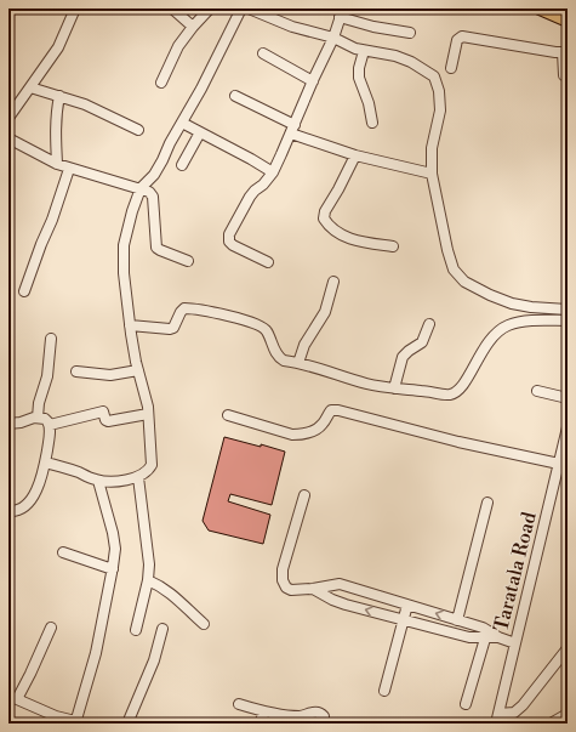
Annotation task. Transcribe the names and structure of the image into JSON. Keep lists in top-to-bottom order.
{
  "streets": {
    "street": ["Taratala Road"]
  }
}
